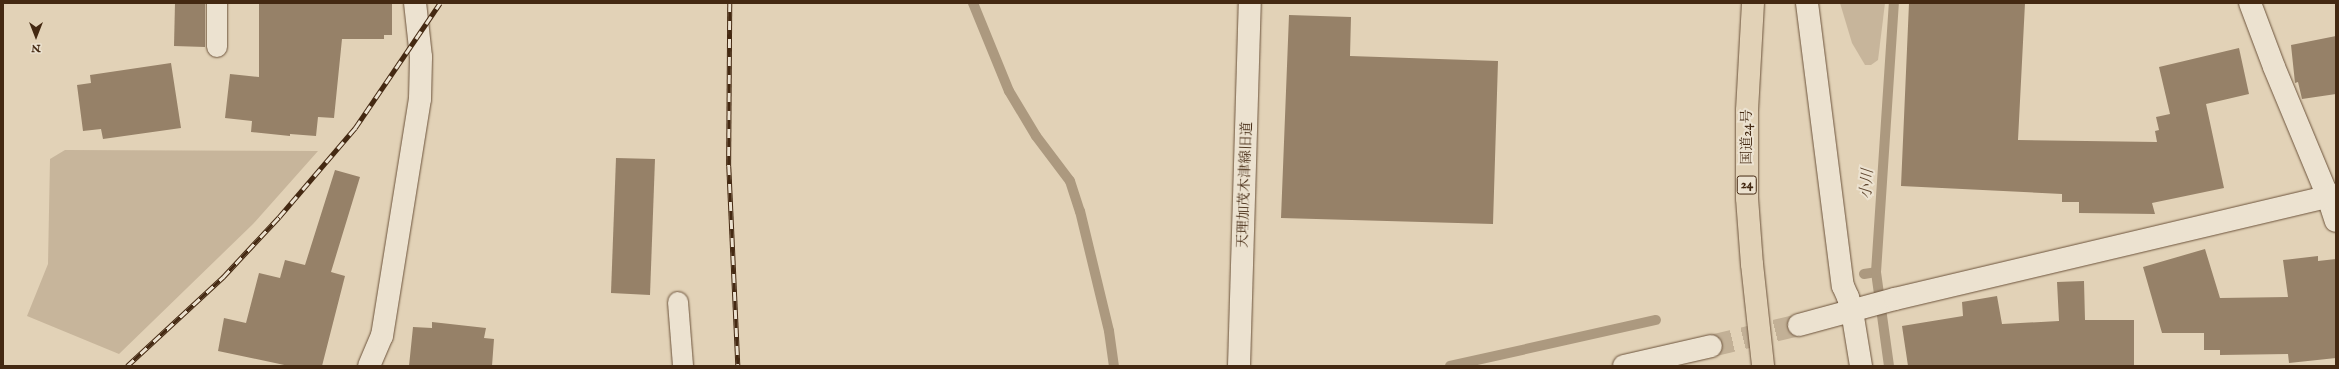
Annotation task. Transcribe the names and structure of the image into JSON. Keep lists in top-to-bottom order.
{
  "streets": {
    "highway": ["国道24号", "24"],
    "street": ["天理加茂木津線旧道"]
  },
  "water": ["小川"],
  "north": "bottom"
}
